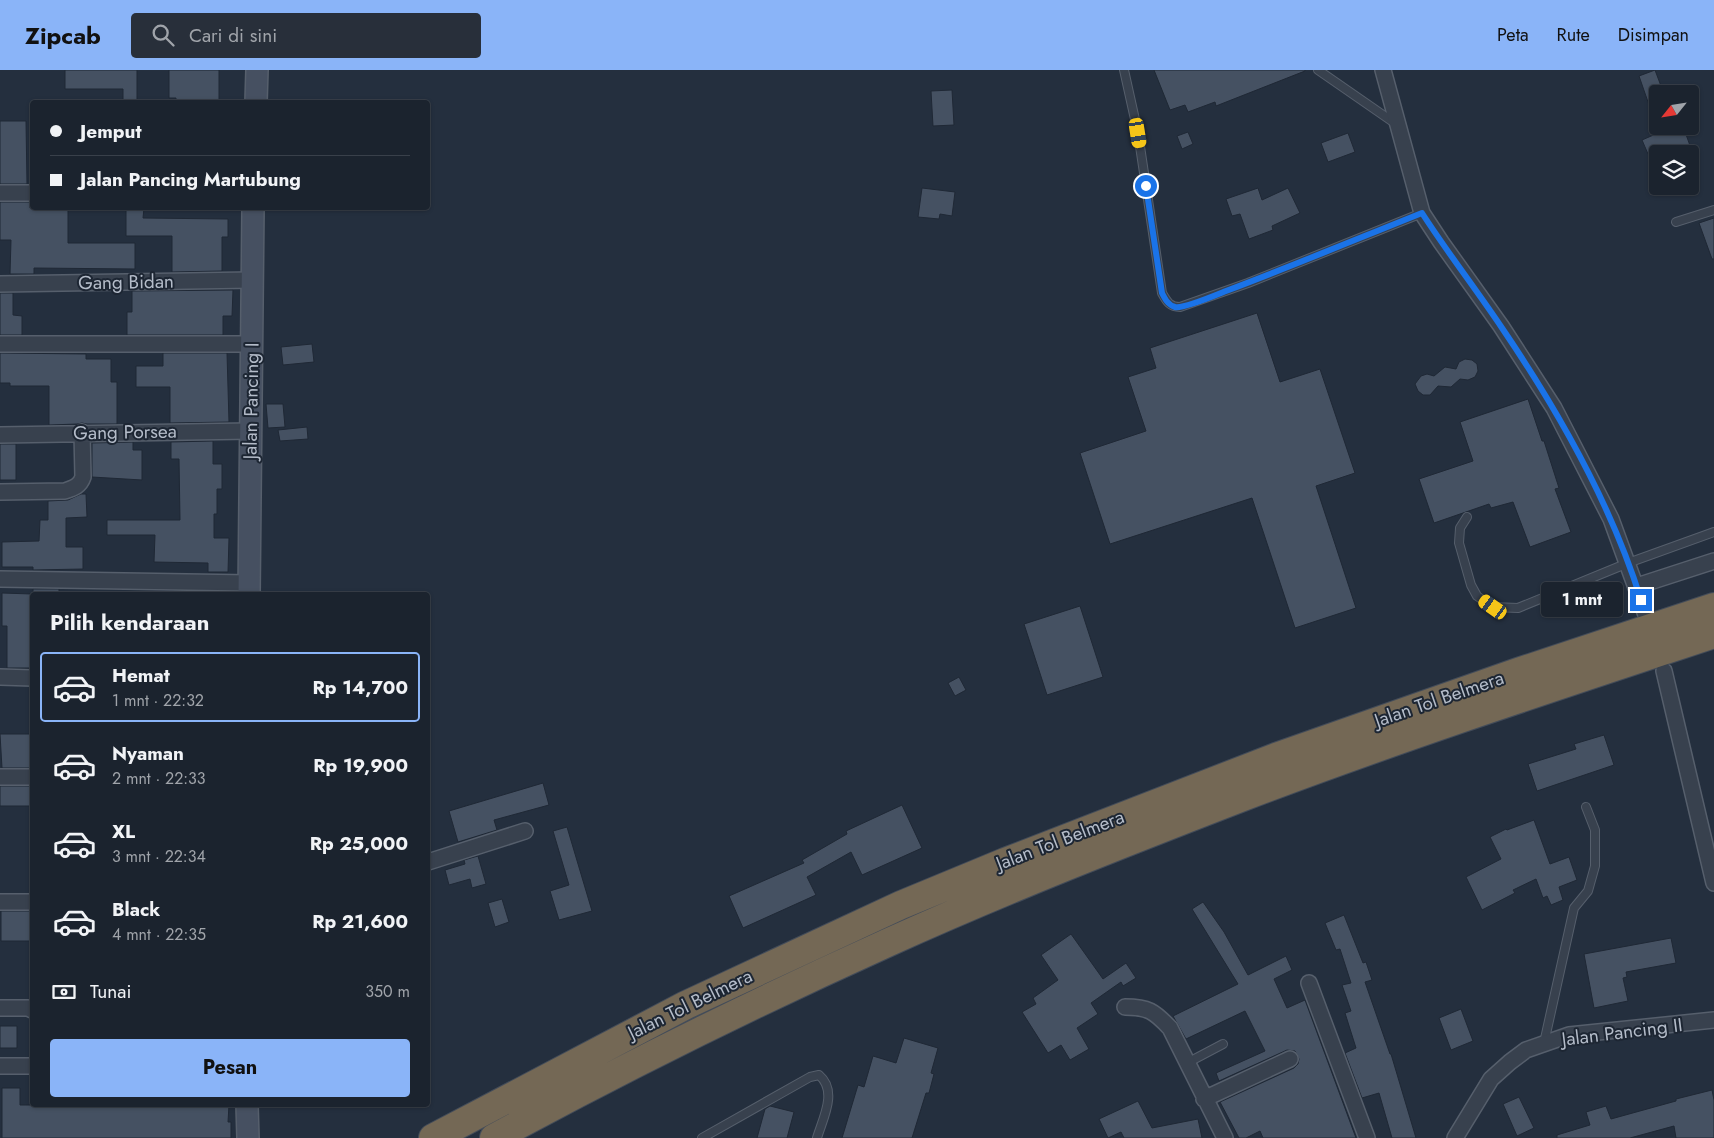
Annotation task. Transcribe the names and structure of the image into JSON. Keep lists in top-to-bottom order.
{
  "streets": {
    "highway": ["Jalan Tol Belmera"],
    "main road": ["Jalan Pancing I"],
    "street": ["Gang Bidan", "Gang Porsea", "Jalan Pancing II"]
  },
  "crossings": [
    ["Gang Bidan", "Jalan Pancing I"],
    ["Jalan Pancing I", "Gang Porsea"]
  ],
  "north": "bottom left",
  "page": {
    "header": "Zipcab",
    "search": "Cari di sini",
    "nav": ["Peta", "Rute", "Disimpan"],
    "banner": ["Jemput", "Jalan Pancing Martubung"],
    "bubble": "1 mnt",
    "heading": "Pilih kendaraan",
    "list": [
      {
        "name": "Hemat",
        "note": "1 mnt · 22:32",
        "value": "Rp 14,700"
      },
      {
        "name": "Nyaman",
        "note": "2 mnt · 22:33",
        "value": "Rp 19,900"
      },
      {
        "name": "XL",
        "note": "3 mnt · 22:34",
        "value": "Rp 25,000"
      },
      {
        "name": "Black",
        "note": "4 mnt · 22:35",
        "value": "Rp 21,600"
      }
    ],
    "pay": ["Tunai", "350 m"],
    "buttons": "Pesan"
  }
}
